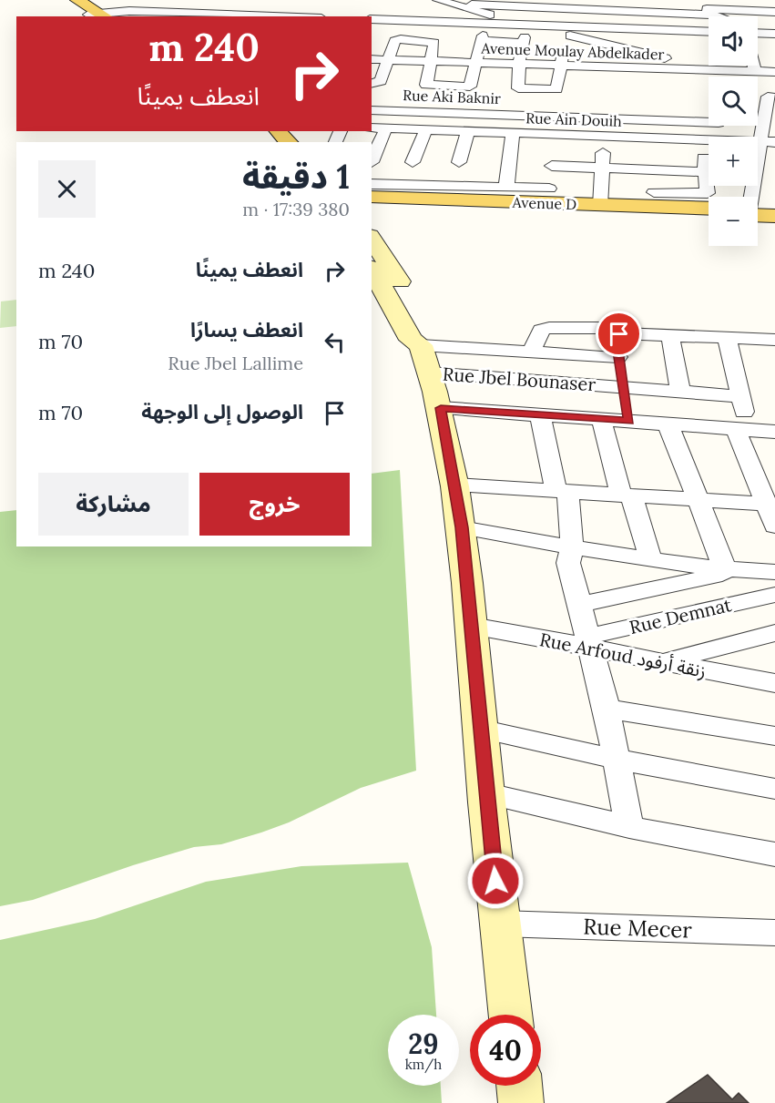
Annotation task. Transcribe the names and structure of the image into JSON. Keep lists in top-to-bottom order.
{
  "streets": {
    "main road": ["Avenue D"],
    "street": [
      "Avenue Moulay Abdelkader",
      "Rue Aki Baknir",
      "Rue Ain Douih",
      "Rue Jbel Bounaser",
      "Rue Demnat",
      "Rue Arfoud زنقة أرفود",
      "Rue Mecer"
    ]
  },
  "crossings": [
    ["Rue Demnat", "Rue Arfoud زنقة أرفود"]
  ],
  "page": {
    "map_buttons": ["+", "−"],
    "turn": ["240 m", "انعطف يمينًا"],
    "heading": ["1 دقيقة", "380 m · 17:39"],
    "list": [
      {
        "name": "انعطف يمينًا",
        "value": "240 m"
      },
      {
        "name": "انعطف يسارًا",
        "note": "Rue Jbel Lallime",
        "value": "70 m"
      },
      {
        "name": "الوصول إلى الوجهة",
        "value": "70 m"
      }
    ],
    "buttons": ["خروج", "مشاركة"],
    "speed": "29 km/h",
    "limit": "40"
  }
}
